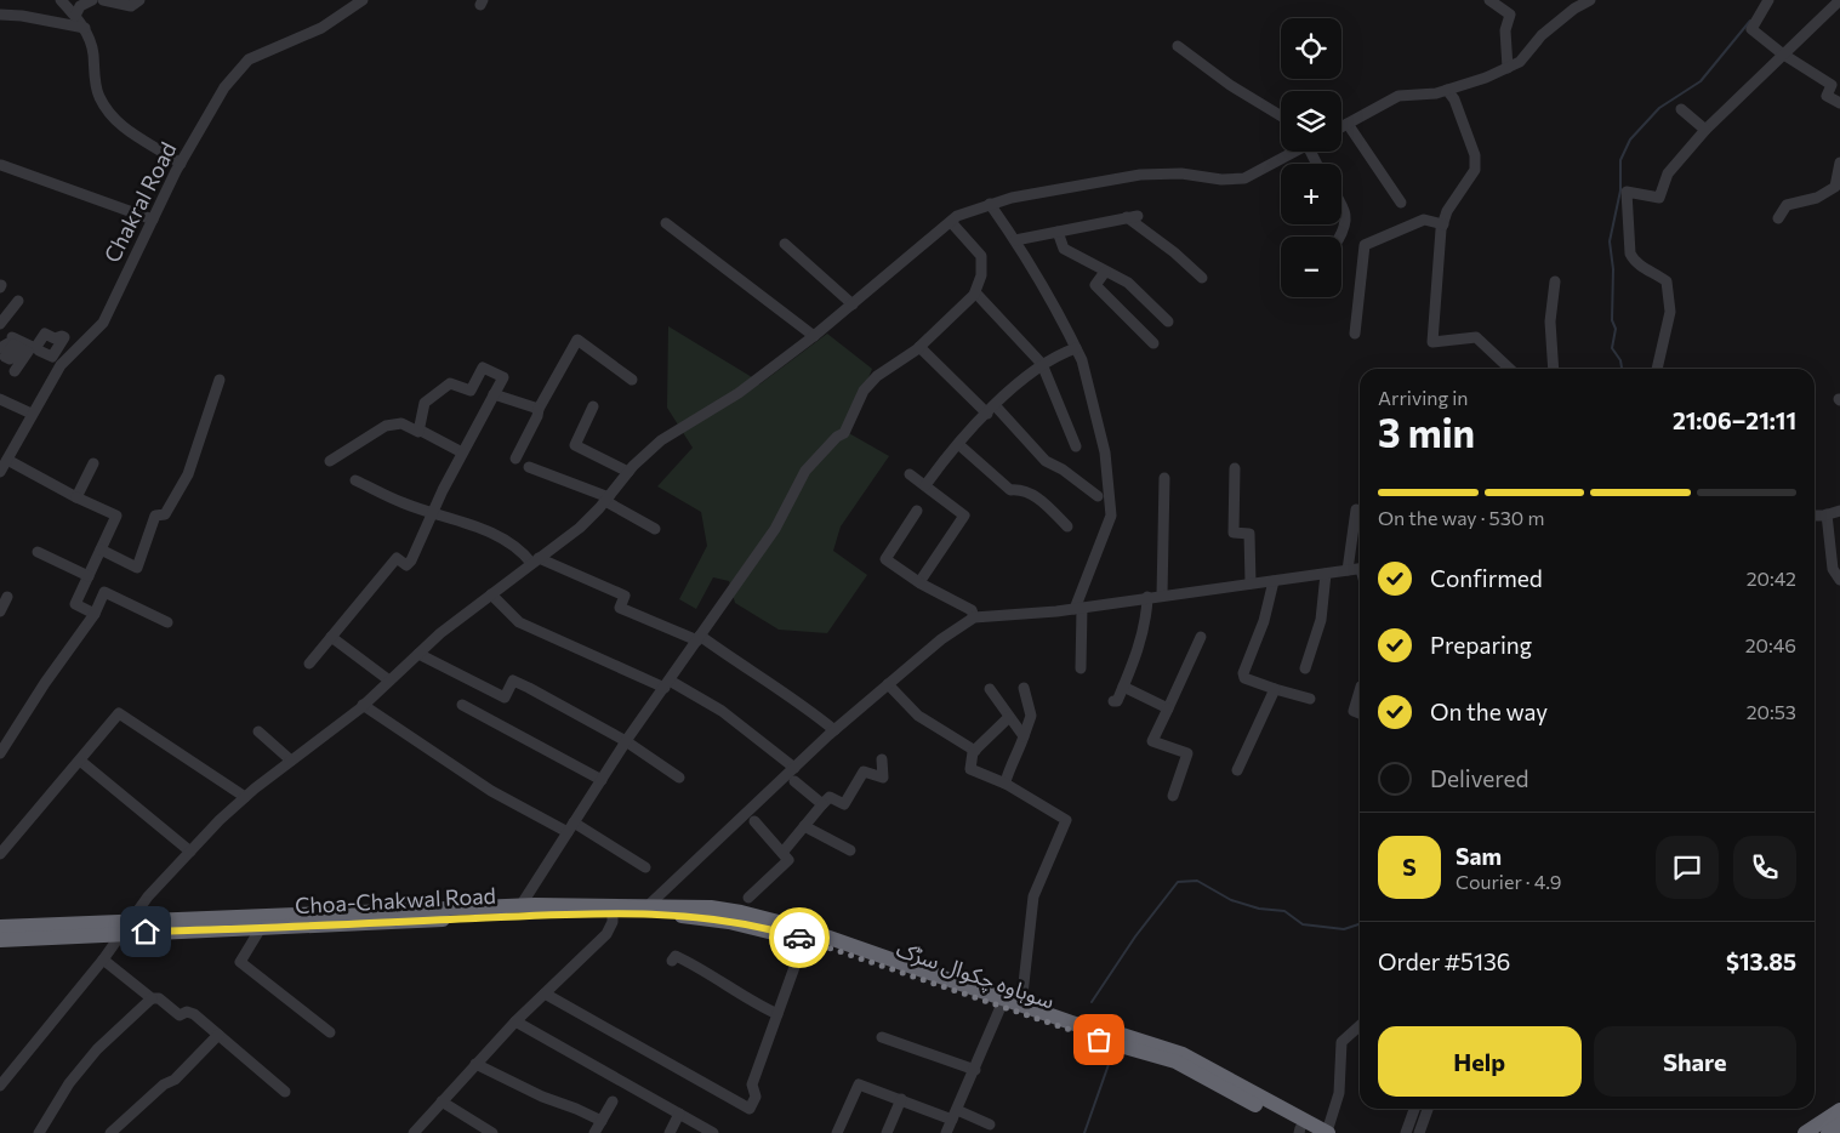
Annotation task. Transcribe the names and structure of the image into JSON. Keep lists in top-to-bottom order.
{
  "streets": {
    "highway": ["Choa-Chakwal Road", "سوہاوہ چکوال سڑک"],
    "street": ["Chakral Road"]
  },
  "crossings": [
    ["Choa-Chakwal Road", "سوہاوہ چکوال سڑک"]
  ],
  "page": {
    "map_buttons": ["+", "−"],
    "heading": ["3 min", "Arriving in", "21:06–21:11"],
    "panel": [
      "Sam",
      "Courier · 4.9",
      "Order #5136",
      "$13.85"
    ],
    "bar": "On the way · 530 m",
    "list": [
      ["Confirmed", "20:42"],
      ["Preparing", "20:46"],
      ["On the way", "20:53"],
      "Delivered"
    ],
    "round": "S",
    "buttons": ["Help", "Share"]
  }
}
